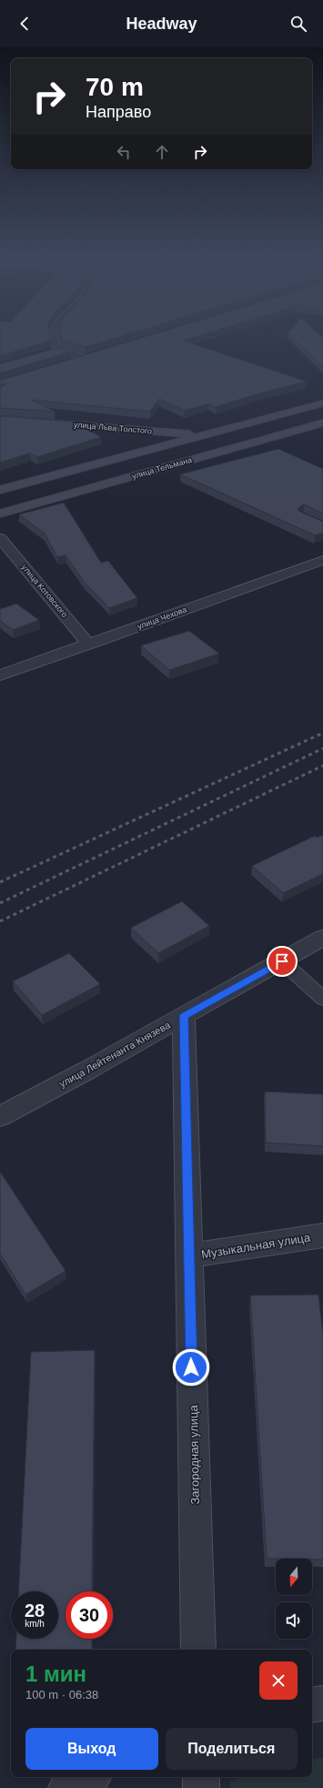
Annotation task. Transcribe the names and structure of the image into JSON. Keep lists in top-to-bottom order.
{
  "streets": {
    "main road": ["улица Льва Толстого", "улица Тельмана"],
    "street": [
      "улица Котовского",
      "улица Чехова",
      "улица Лейтенанта Князева",
      "Музыкальная улица",
      "Загородная улица"
    ]
  },
  "crossings": [
    ["улица Котовского", "улица Чехова"],
    ["улица Лейтенанта Князева", "Загородная улица"],
    ["Музыкальная улица", "Загородная улица"]
  ],
  "north": "bottom",
  "page": {
    "header": "Headway",
    "turn": ["70 m", "Направо"],
    "speed": "28 km/h",
    "limit": "30",
    "heading": ["1 мин", "100 m · 06:38"],
    "buttons": ["Выход", "Поделиться"]
  }
}
